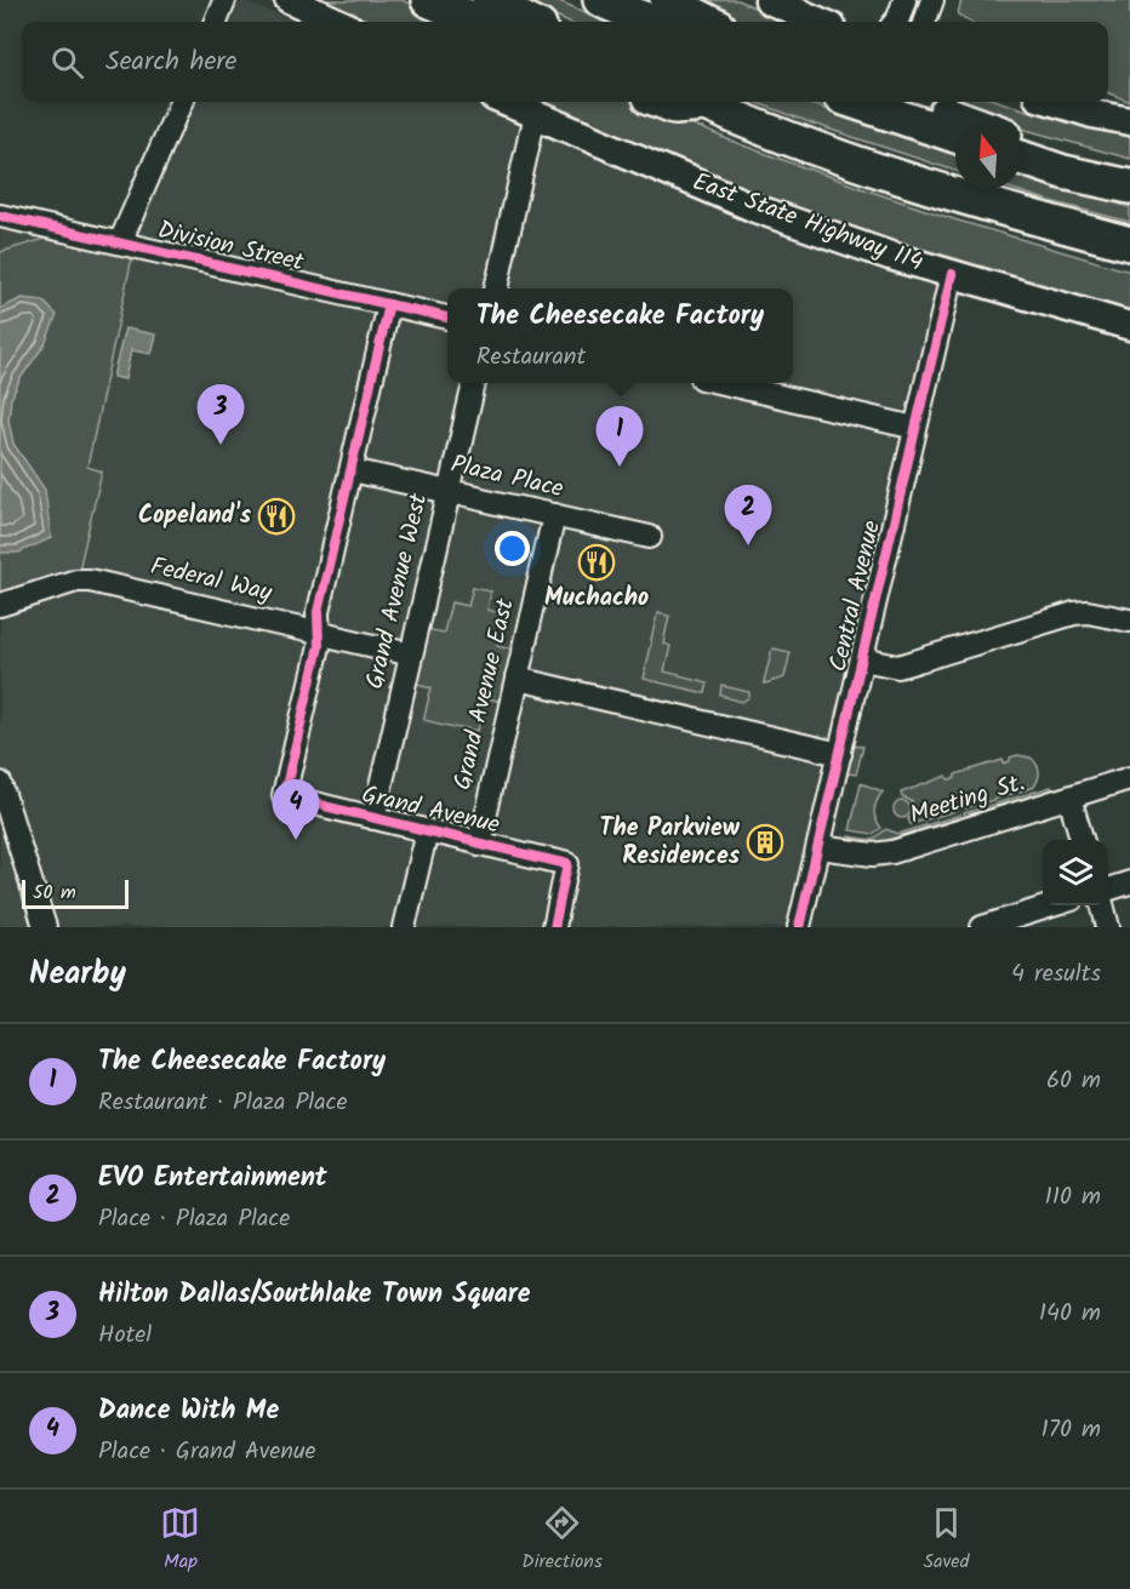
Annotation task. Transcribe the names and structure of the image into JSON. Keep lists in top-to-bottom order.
{
  "streets": {
    "main road": ["East State Highway 114"],
    "street": [
      "Division Street",
      "Plaza Place",
      "Federal Way",
      "Grand Avenue West",
      "Central Avenue",
      "Grand Avenue East",
      "Meeting St.",
      "Grand Avenue"
    ]
  },
  "crossings": [
    ["East State Highway 114", "Central Avenue"],
    ["Plaza Place", "Grand Avenue West"],
    ["Plaza Place", "Grand Avenue East"],
    ["Federal Way", "Grand Avenue West"],
    ["Federal Way", "Grand Avenue"],
    ["Grand Avenue West", "Grand Avenue"],
    ["Central Avenue", "Meeting St."],
    ["Grand Avenue East", "Grand Avenue"]
  ],
  "places": {
    "restaurant": ["Copeland's", "Muchacho"],
    "building": ["The Parkview Residences"]
  },
  "scale_bar": "50 m",
  "north": "top",
  "page": {
    "search": "Search here",
    "popup": ["The Cheesecake Factory", "Restaurant"],
    "pins": [
      "3",
      "1",
      "2",
      "4"
    ],
    "scale": "50 m",
    "heading": ["Nearby", "4 results"],
    "list": [
      {
        "mark": "1",
        "name": "The Cheesecake Factory",
        "note": "Restaurant · Plaza Place",
        "value": "60 m"
      },
      {
        "mark": "2",
        "name": "EVO Entertainment",
        "note": "Place · Plaza Place",
        "value": "110 m"
      },
      {
        "mark": "3",
        "name": "Hilton Dallas/Southlake Town Square",
        "note": "Hotel",
        "value": "140 m"
      },
      {
        "mark": "4",
        "name": "Dance With Me",
        "note": "Place · Grand Avenue",
        "value": "170 m"
      }
    ],
    "nav": ["Map", "Directions", "Saved"]
  }
}
